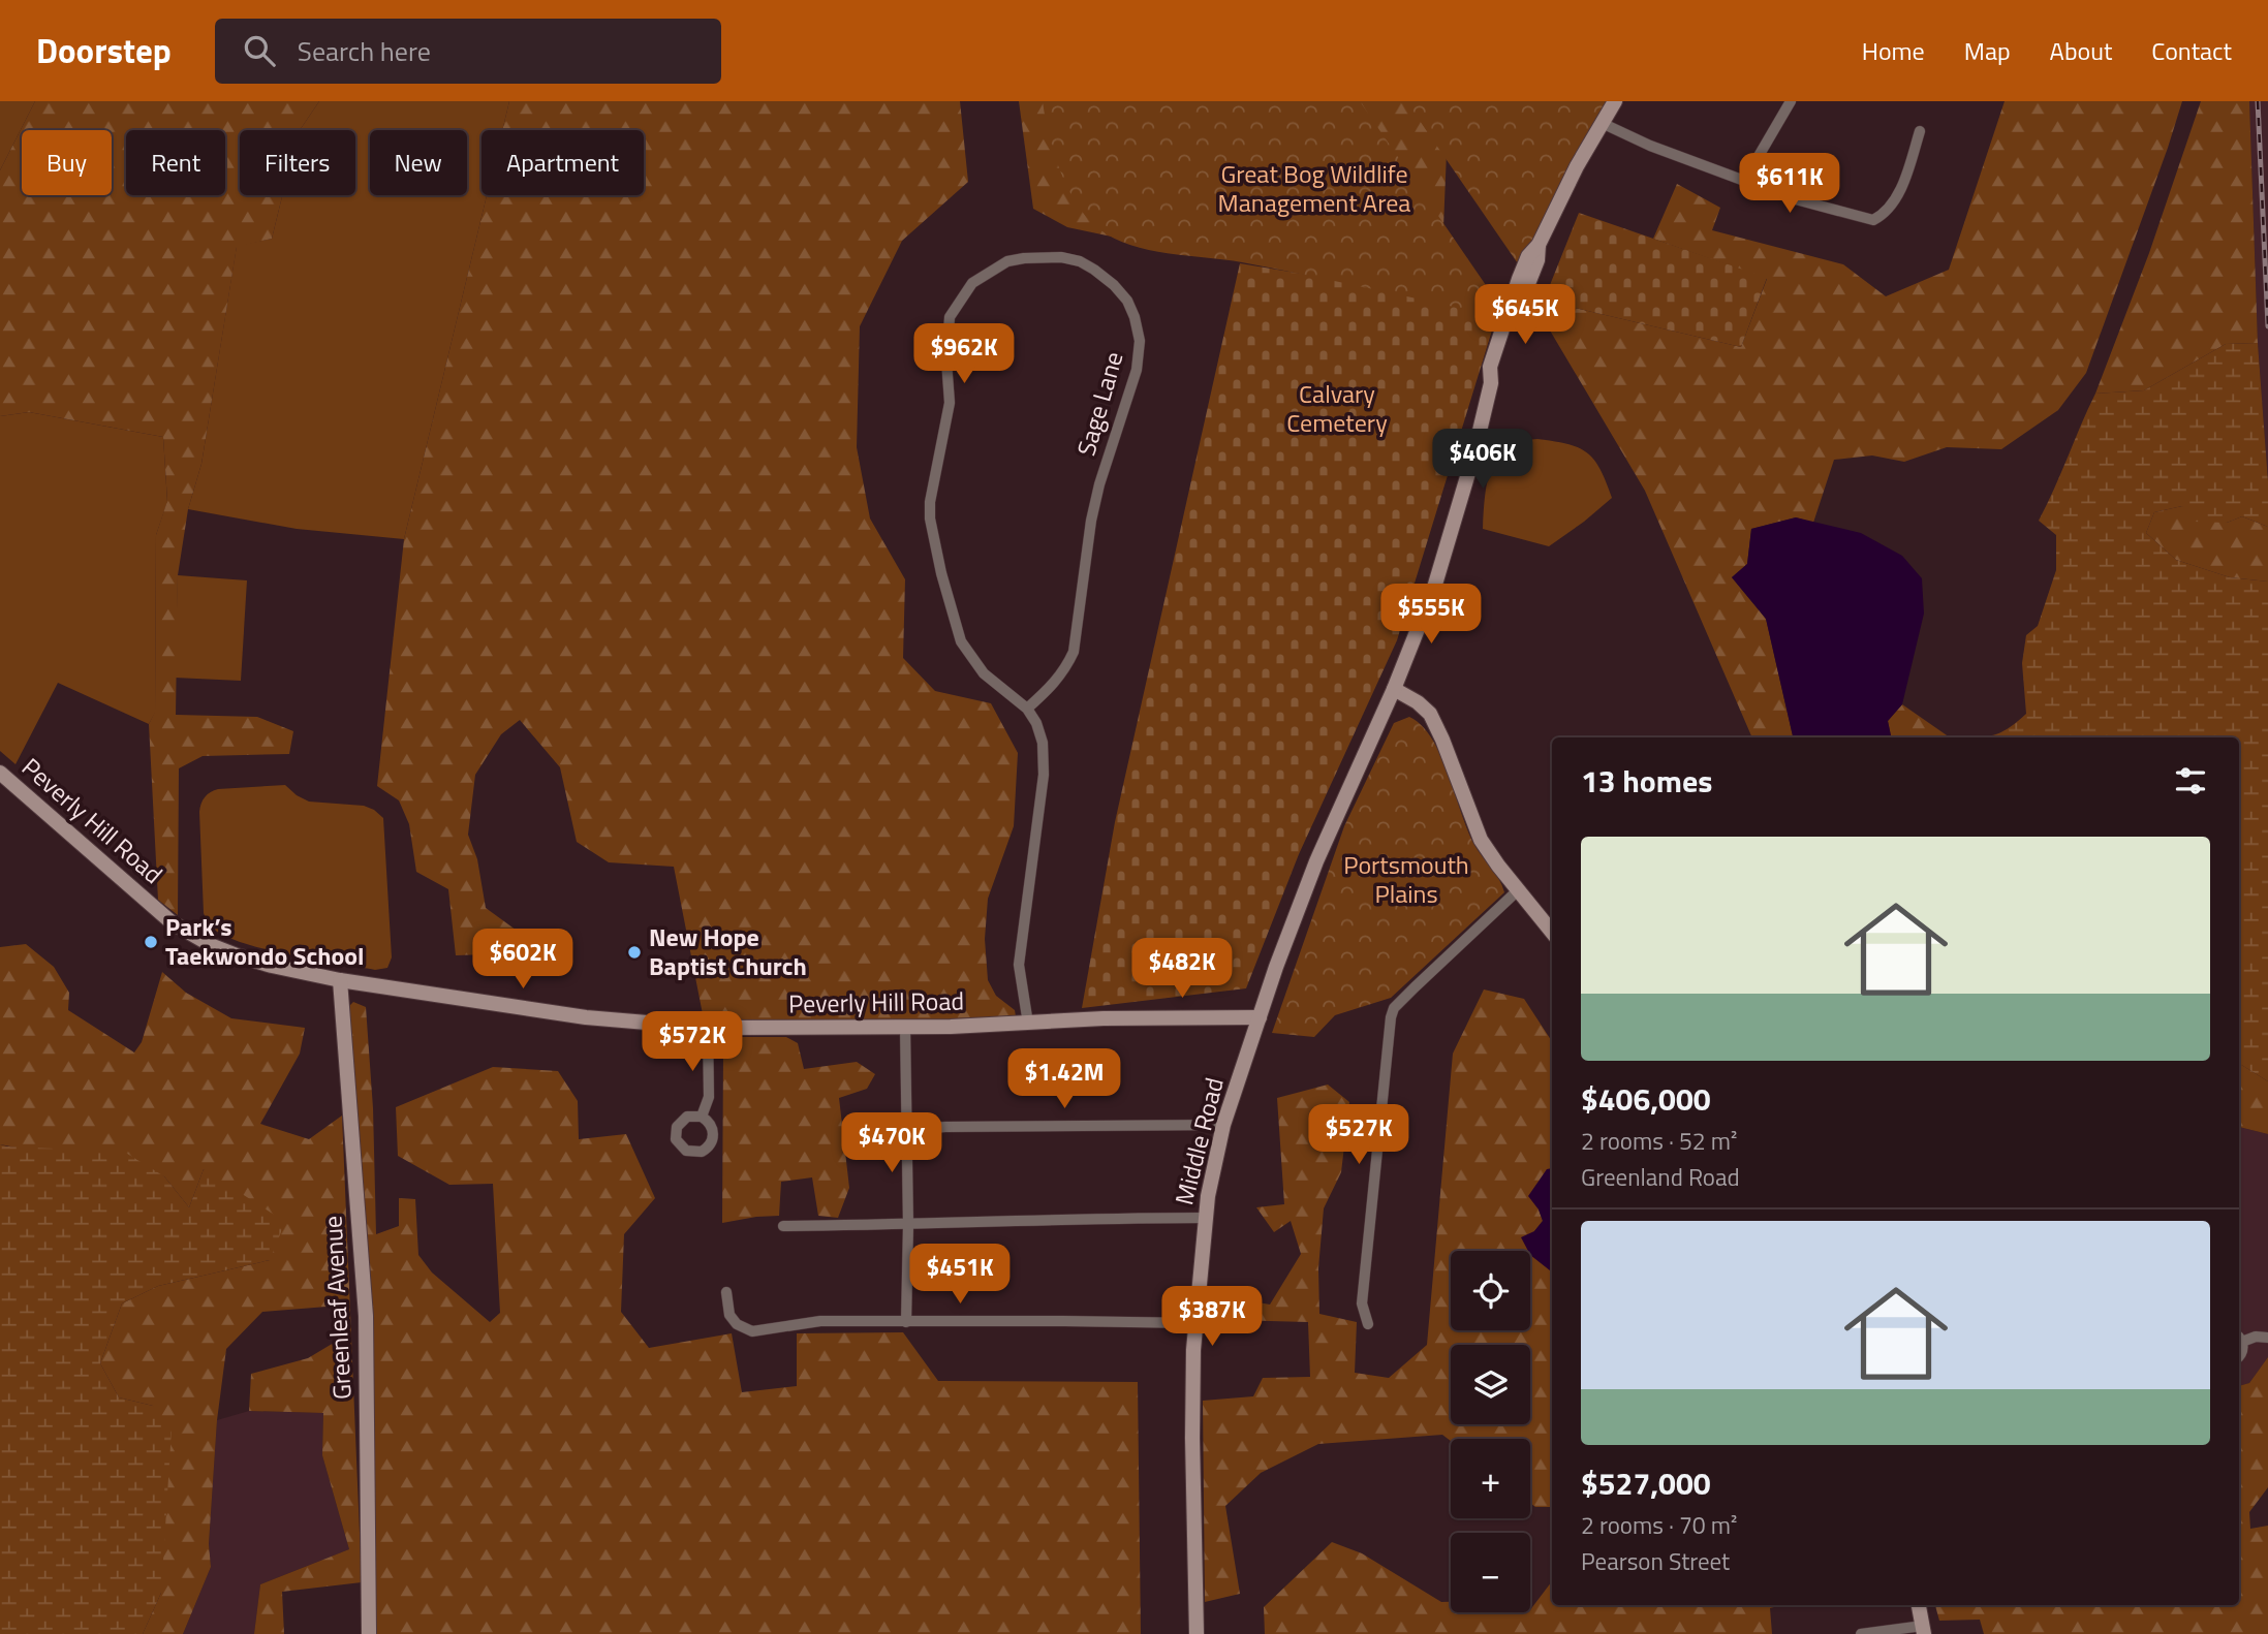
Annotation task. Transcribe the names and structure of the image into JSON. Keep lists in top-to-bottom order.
{
  "streets": {
    "street": [
      "Sage Lane",
      "Peverly Hill Road",
      "Middle Road",
      "Greenleaf Avenue"
    ]
  },
  "crossings": [
    ["Sage Lane", "Peverly Hill Road"],
    ["Peverly Hill Road", "Middle Road"],
    ["Peverly Hill Road", "Greenleaf Avenue"]
  ],
  "parks": ["Great Bog Wildlife Management Area", "Calvary Cemetery", "Portsmouth Plains"],
  "places": ["Park’s Taekwondo School", "New Hope Baptist Church"],
  "page": {
    "header": "Doorstep",
    "search": "Search here",
    "nav": [
      "Home",
      "Map",
      "About",
      "Contact"
    ],
    "chip": [
      "Buy",
      "Rent",
      "Filters",
      "New",
      "Apartment"
    ],
    "price": [
      "$611K",
      "$645K",
      "$962K",
      "$406K",
      "$555K",
      "$602K",
      "$482K",
      "$572K",
      "$1.42M",
      "$527K",
      "$470K",
      "$451K",
      "$387K"
    ],
    "heading": "13 homes",
    "list": [
      {
        "name": "$406,000",
        "note": "2 rooms · 52 m² · Greenland Road"
      },
      {
        "name": "$527,000",
        "note": "2 rooms · 70 m² · Pearson Street"
      }
    ],
    "map_buttons": ["+", "−"]
  }
}
